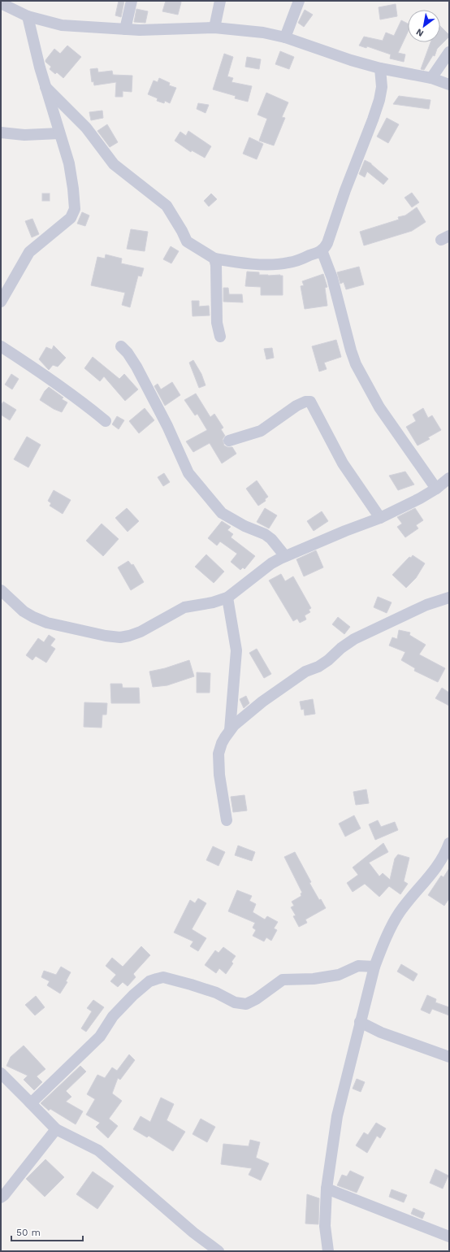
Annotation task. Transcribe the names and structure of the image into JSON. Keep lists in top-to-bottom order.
{
  "scale_bar": "50 m",
  "north": "bottom left"
}
